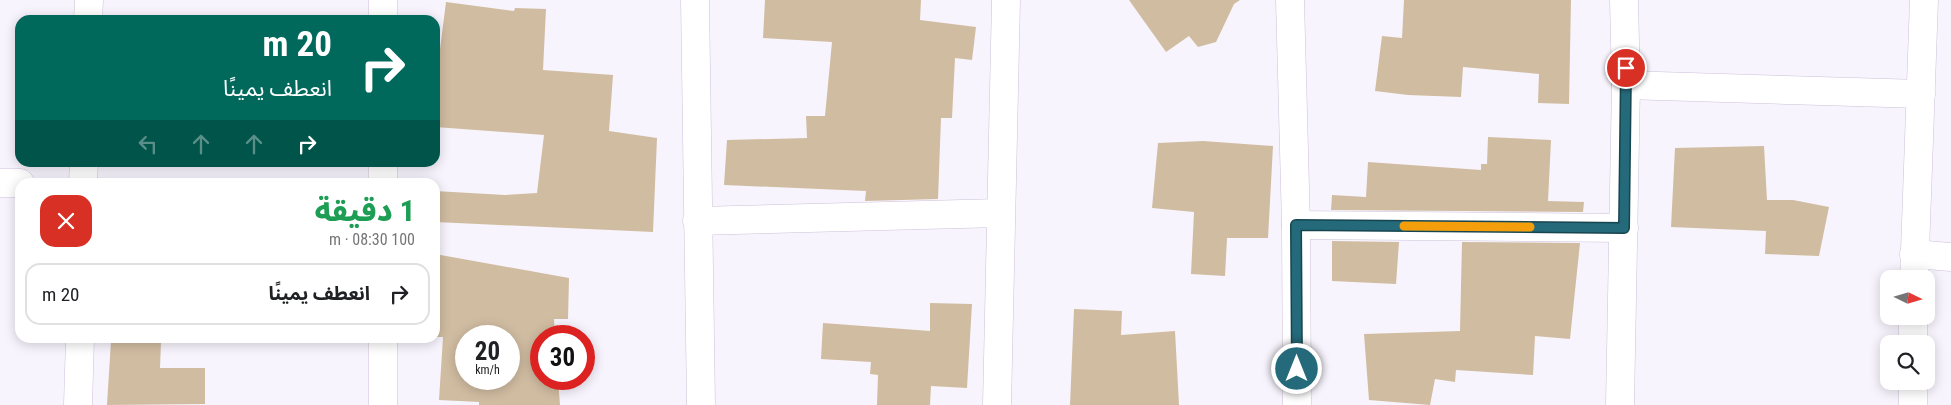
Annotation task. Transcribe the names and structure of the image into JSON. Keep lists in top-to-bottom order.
{
  "north": "right",
  "page": {
    "turn": ["20 m", "انعطف يمينًا"],
    "heading": ["1 دقيقة", "100 m · 08:30"],
    "list": [
      {
        "name": "انعطف يمينًا",
        "value": "20 m"
      }
    ],
    "speed": "20 km/h",
    "limit": "30"
  }
}
